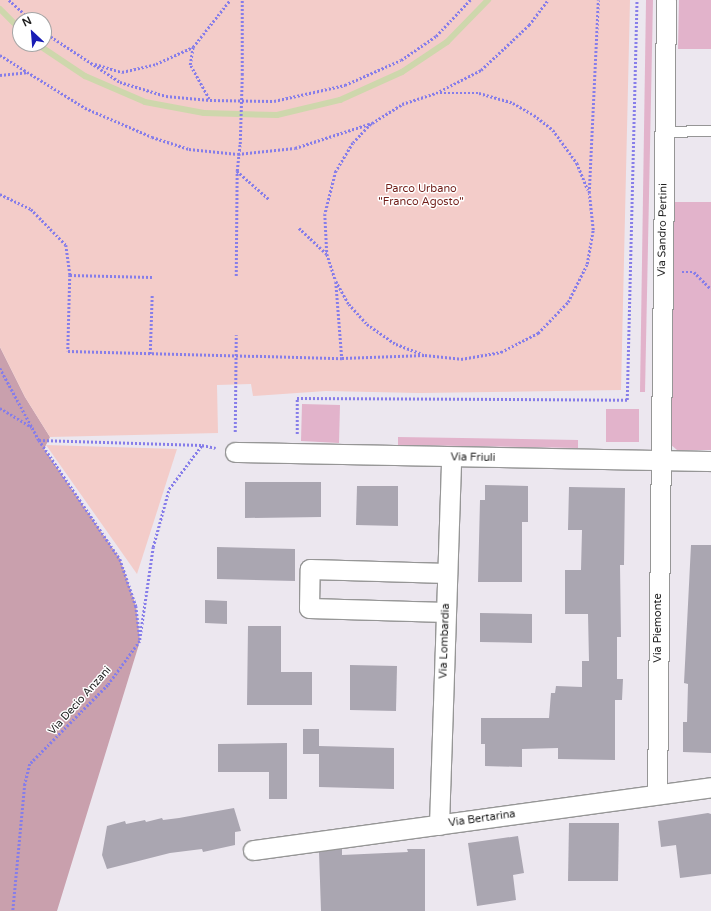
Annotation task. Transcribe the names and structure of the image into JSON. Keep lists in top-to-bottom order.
{
  "streets": {
    "street": [
      "Via Sandro Pertini",
      "Via Friuli",
      "Via Piemonte",
      "Via Lombardia",
      "Via Bertarina"
    ],
    "path": ["Via Decio Anzani"]
  },
  "crossings": [
    ["Via Sandro Pertini", "Via Friuli"],
    ["Via Sandro Pertini", "Via Piemonte"],
    ["Via Friuli", "Via Piemonte"],
    ["Via Friuli", "Via Lombardia"],
    ["Via Piemonte", "Via Bertarina"],
    ["Via Lombardia", "Via Bertarina"]
  ],
  "parks": ["Parco Urbano \"Franco Agosto\""],
  "north": "top left"
}
